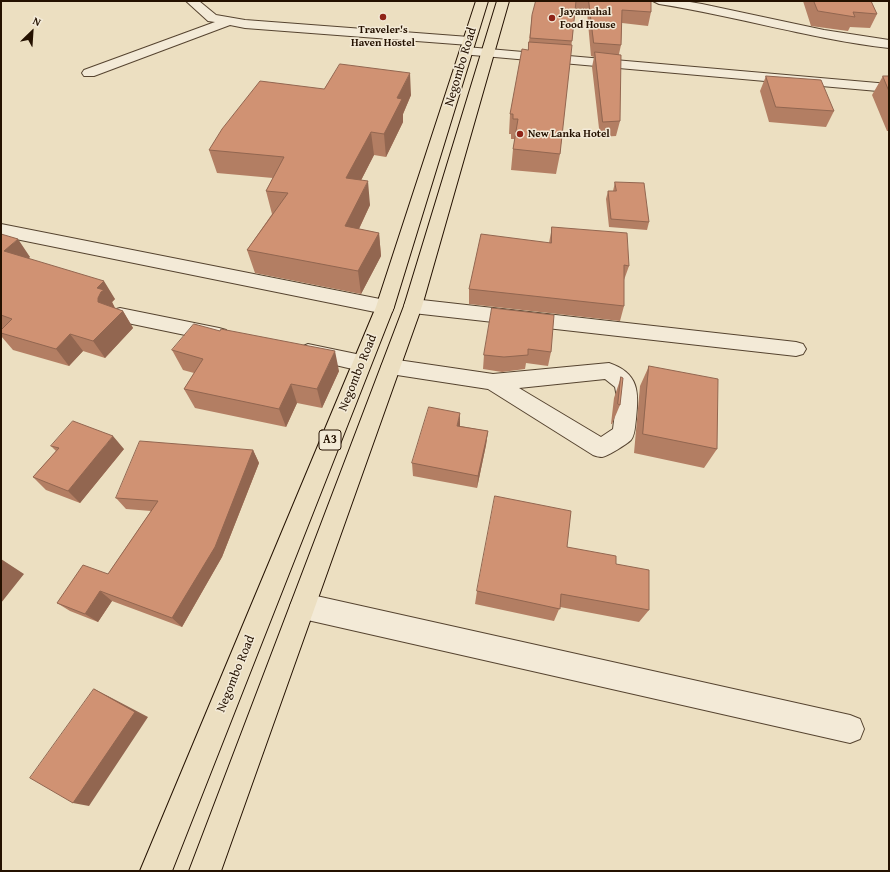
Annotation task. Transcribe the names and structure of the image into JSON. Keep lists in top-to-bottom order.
{
  "streets": {
    "highway": ["Negombo Road", "A3"]
  },
  "places": ["Traveler's Haven Hostel", "Jayamahal Food House", "New Lanka Hotel"],
  "north": "top right"
}
